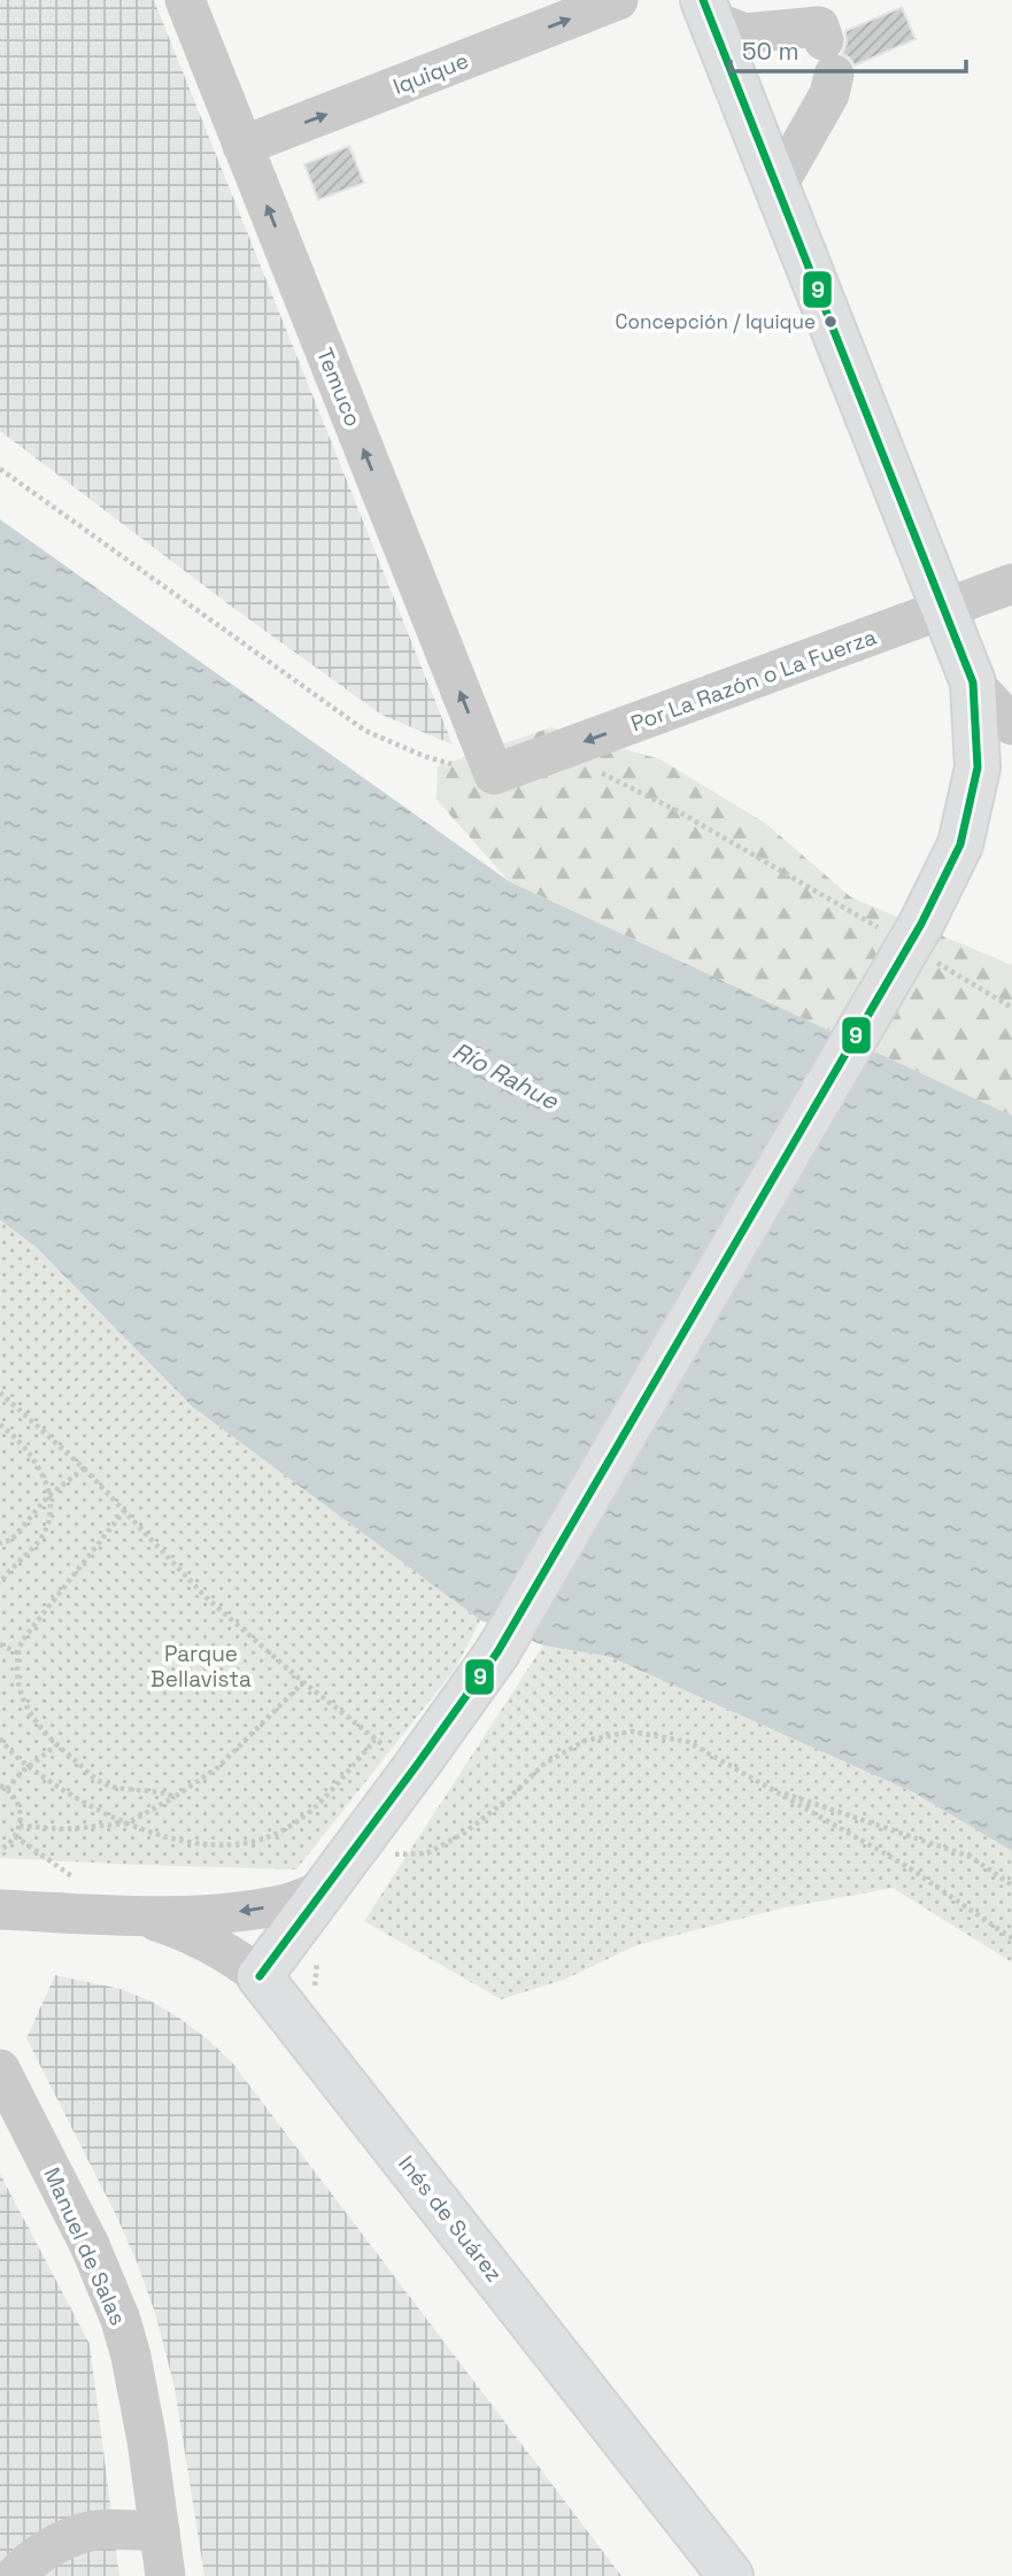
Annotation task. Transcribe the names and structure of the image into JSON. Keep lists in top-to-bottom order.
{
  "streets": {
    "main road": ["Inés de Suárez"],
    "street": [
      "Iquique",
      "Temuco",
      "Por La Razón o La Fuerza",
      "Manuel de Salas"
    ]
  },
  "crossings": [
    ["Iquique", "Temuco"],
    ["Temuco", "Por La Razón o La Fuerza"]
  ],
  "one_way": ["Iquique", "Temuco", "Por La Razón o La Fuerza"],
  "water": ["Río Rahue"],
  "parks": ["Parque Bellavista"],
  "places": ["Concepción / Iquique"],
  "lines": ["transit line 9"],
  "scale_bar": "50 m"
}
